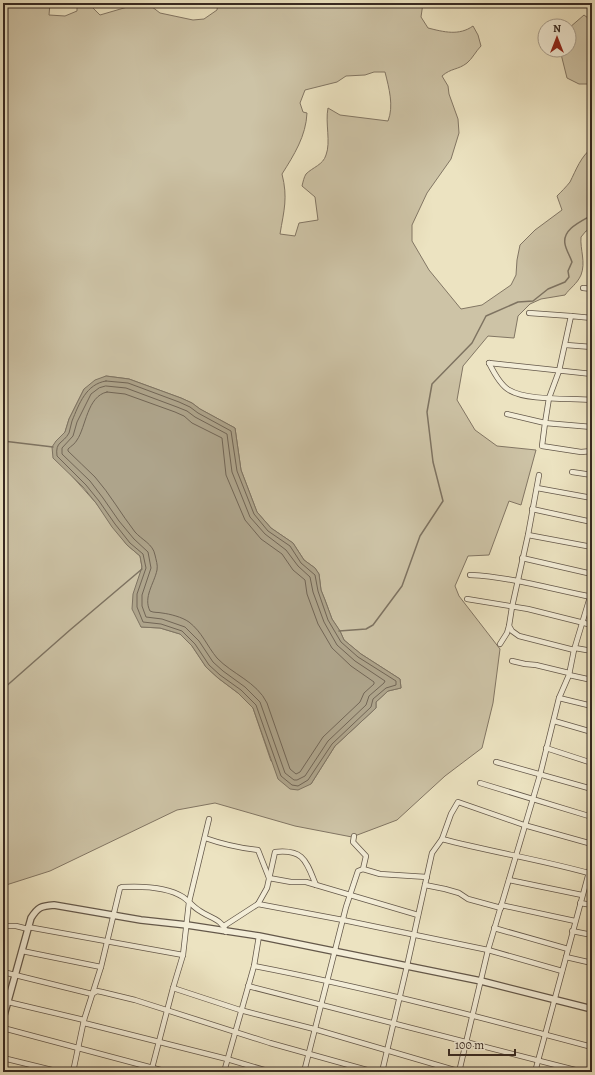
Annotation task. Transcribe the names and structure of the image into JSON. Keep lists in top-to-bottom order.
{
  "scale_bar": "100 m",
  "north": "top"
}
